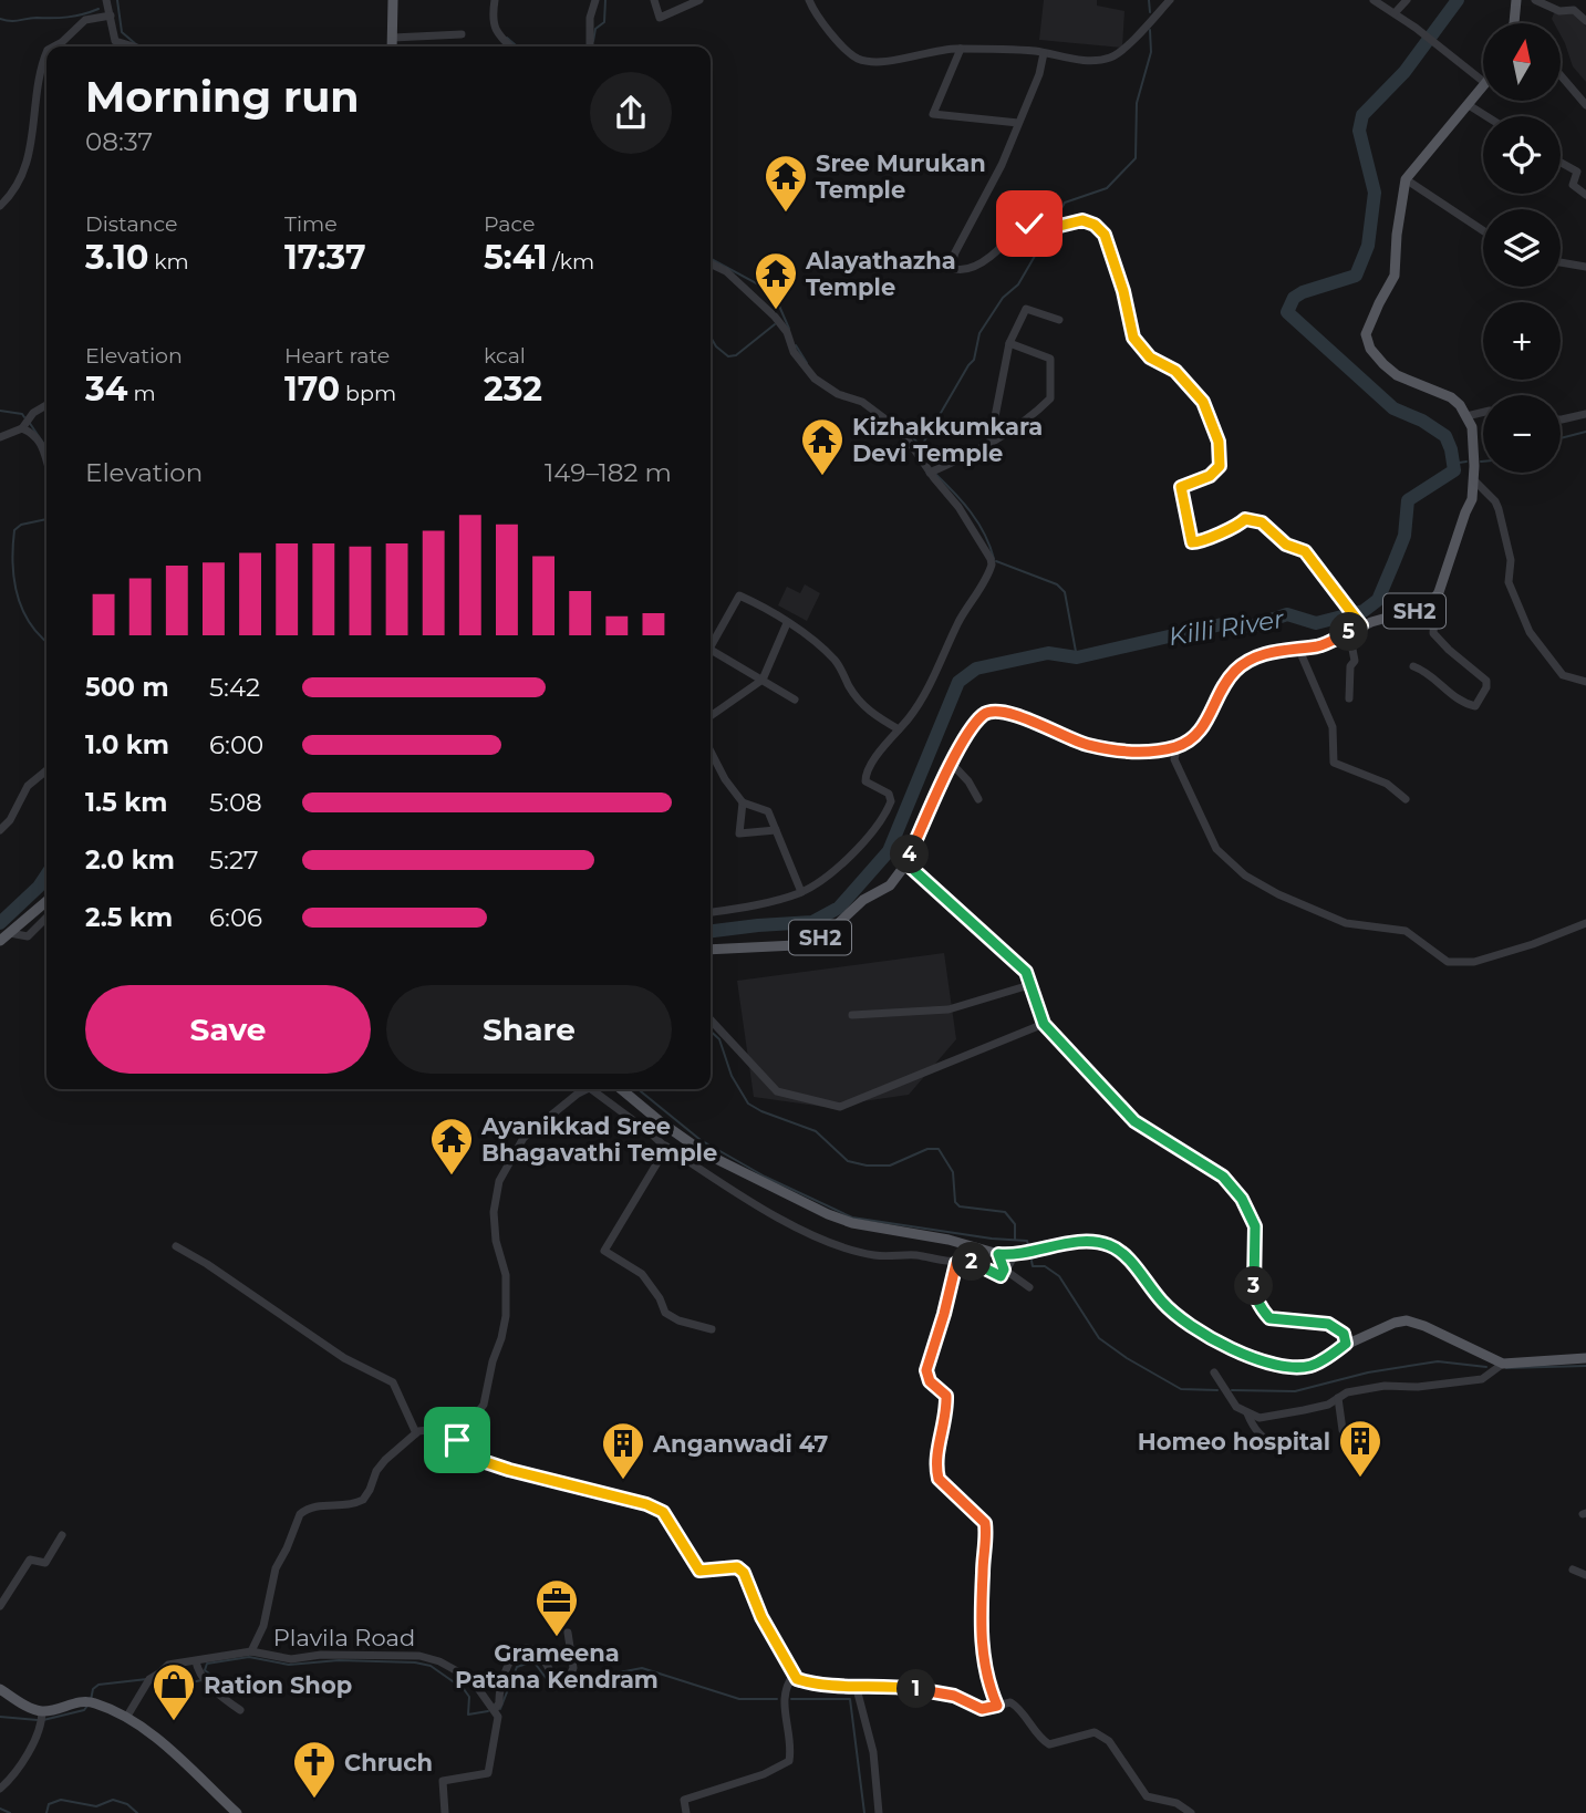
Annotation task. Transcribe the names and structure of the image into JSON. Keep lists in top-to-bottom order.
{
  "streets": {
    "main road": ["SH2"],
    "street": ["Plavila Road"]
  },
  "water": ["Killi River"],
  "places": {
    "temple": [
      "Sree Murukan Temple",
      "Alayathazha Temple",
      "Kizhakkumkara Devi Temple",
      "Ayanikkad Sree Bhagavathi Temple"
    ],
    "building": ["Homeo hospital", "Anganwadi 47"],
    "office": ["Grameena Patana Kendram"],
    "shop": ["Ration Shop"],
    "church": ["Chruch"]
  },
  "north": "top",
  "page": {
    "map_buttons": ["+", "−"],
    "heading": ["Morning run", "08:37"],
    "stats": [
      ["Distance", "3.10 km"],
      ["Time", "17:37"],
      ["Pace", "5:41 /km"],
      ["Elevation", "34 m"],
      ["Heart rate", "170 bpm"],
      ["kcal", "232"]
    ],
    "chart": ["Elevation", "149–182 m"],
    "pins": [
      "5",
      "4",
      "2",
      "3",
      "1"
    ],
    "list": [
      {
        "name": "500 m",
        "note": "5:42"
      },
      {
        "name": "1.0 km",
        "note": "6:00"
      },
      {
        "name": "1.5 km",
        "note": "5:08"
      },
      {
        "name": "2.0 km",
        "note": "5:27"
      },
      {
        "name": "2.5 km",
        "note": "6:06"
      }
    ],
    "buttons": ["Save", "Share"]
  }
}
